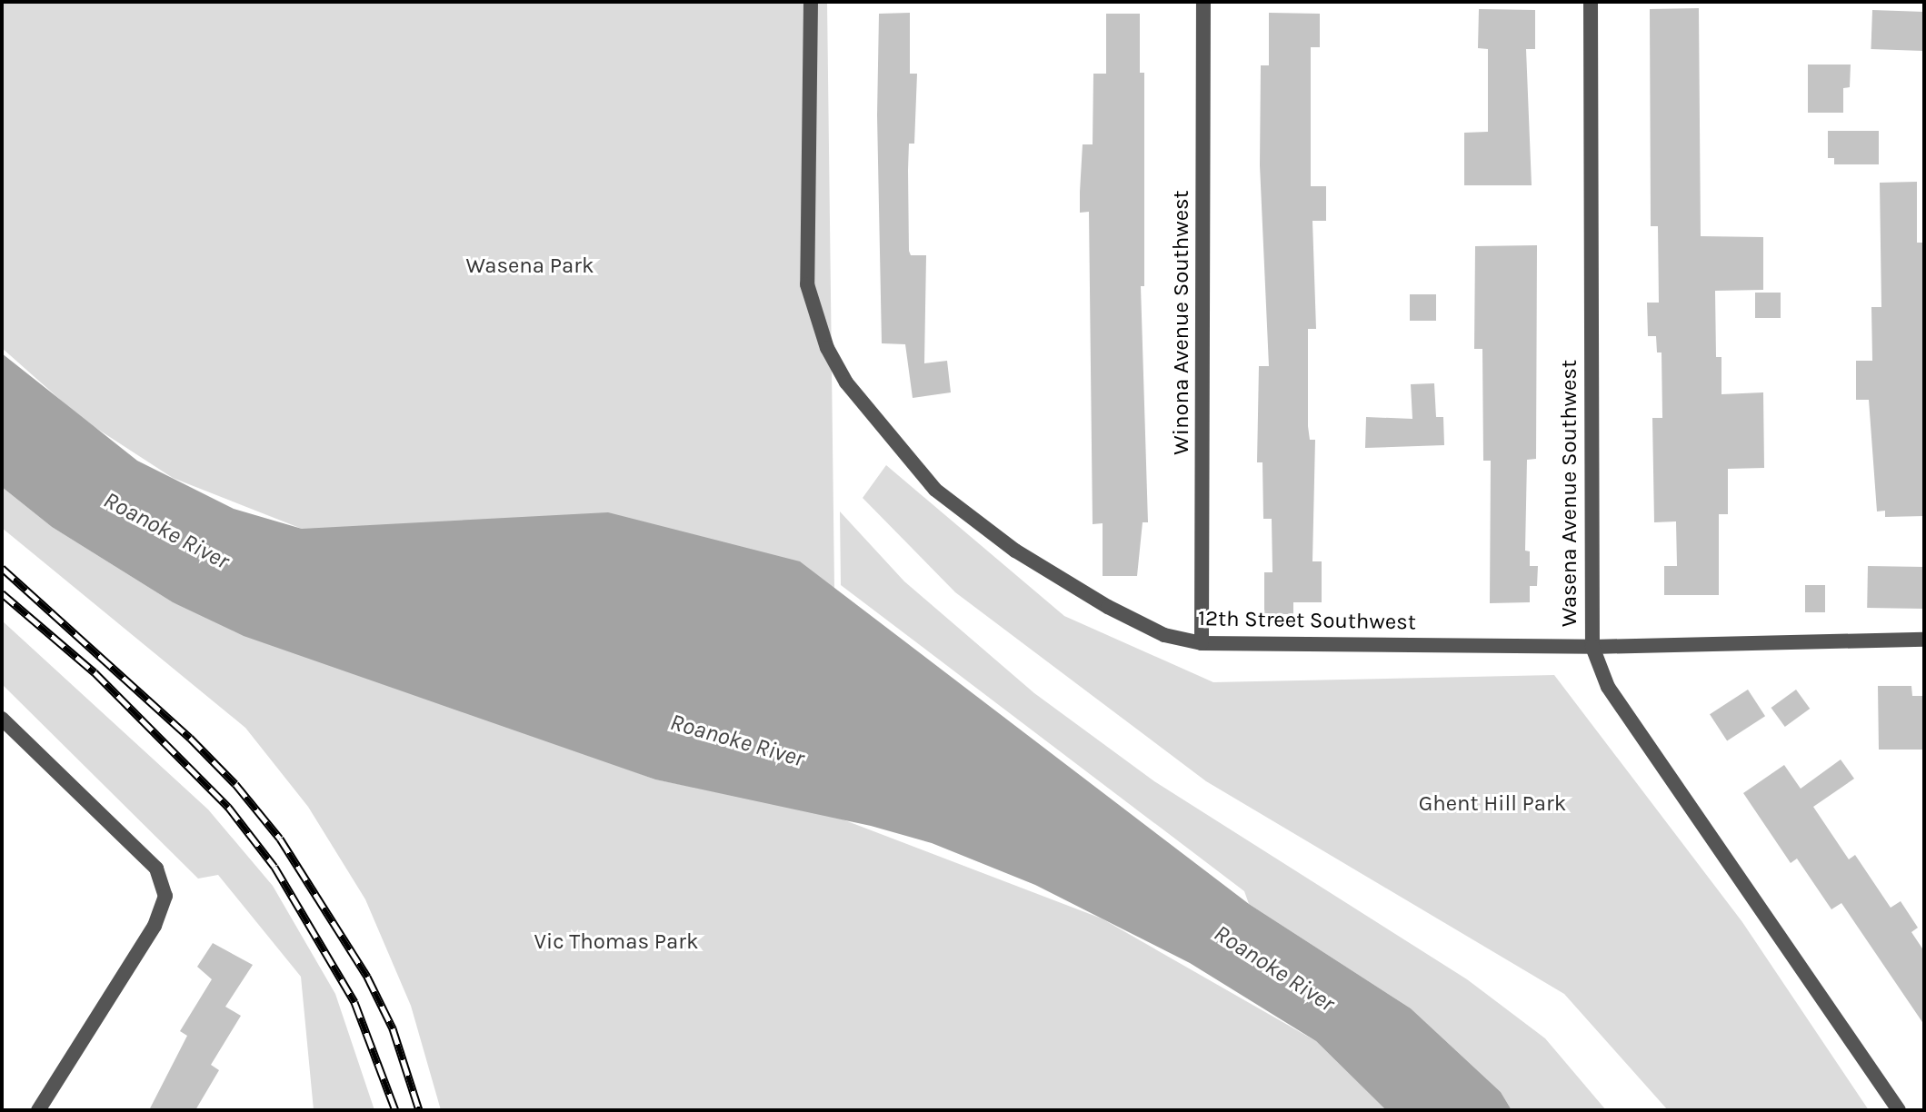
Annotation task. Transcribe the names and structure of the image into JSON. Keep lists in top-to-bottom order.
{
  "streets": {
    "street": ["Winona Avenue Southwest", "Wasena Avenue Southwest", "12th Street Southwest"]
  },
  "crossings": [
    ["Winona Avenue Southwest", "12th Street Southwest"],
    ["Wasena Avenue Southwest", "12th Street Southwest"]
  ],
  "water": ["Roanoke River"],
  "parks": ["Wasena Park", "Ghent Hill Park", "Vic Thomas Park"]
}
